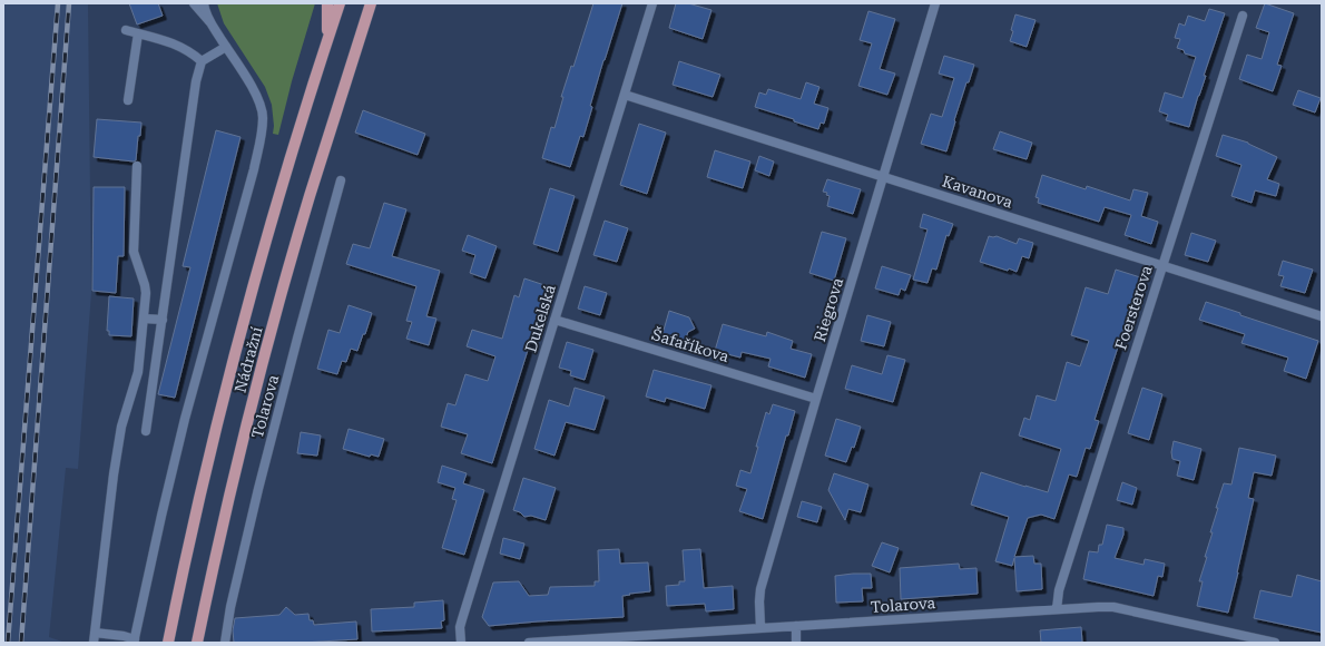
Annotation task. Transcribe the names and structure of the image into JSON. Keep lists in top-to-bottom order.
{
  "streets": {
    "main road": ["Nádražní"],
    "street": [
      "Kavanova",
      "Foersterova",
      "Riegrova",
      "Dukelská",
      "Šafaříkova",
      "Tolarova"
    ]
  },
  "crossings": [
    ["Kavanova", "Foersterova"],
    ["Kavanova", "Riegrova"],
    ["Kavanova", "Dukelská"],
    ["Foersterova", "Tolarova"],
    ["Riegrova", "Šafaříkova"],
    ["Riegrova", "Tolarova"],
    ["Dukelská", "Šafaříkova"]
  ]
}
